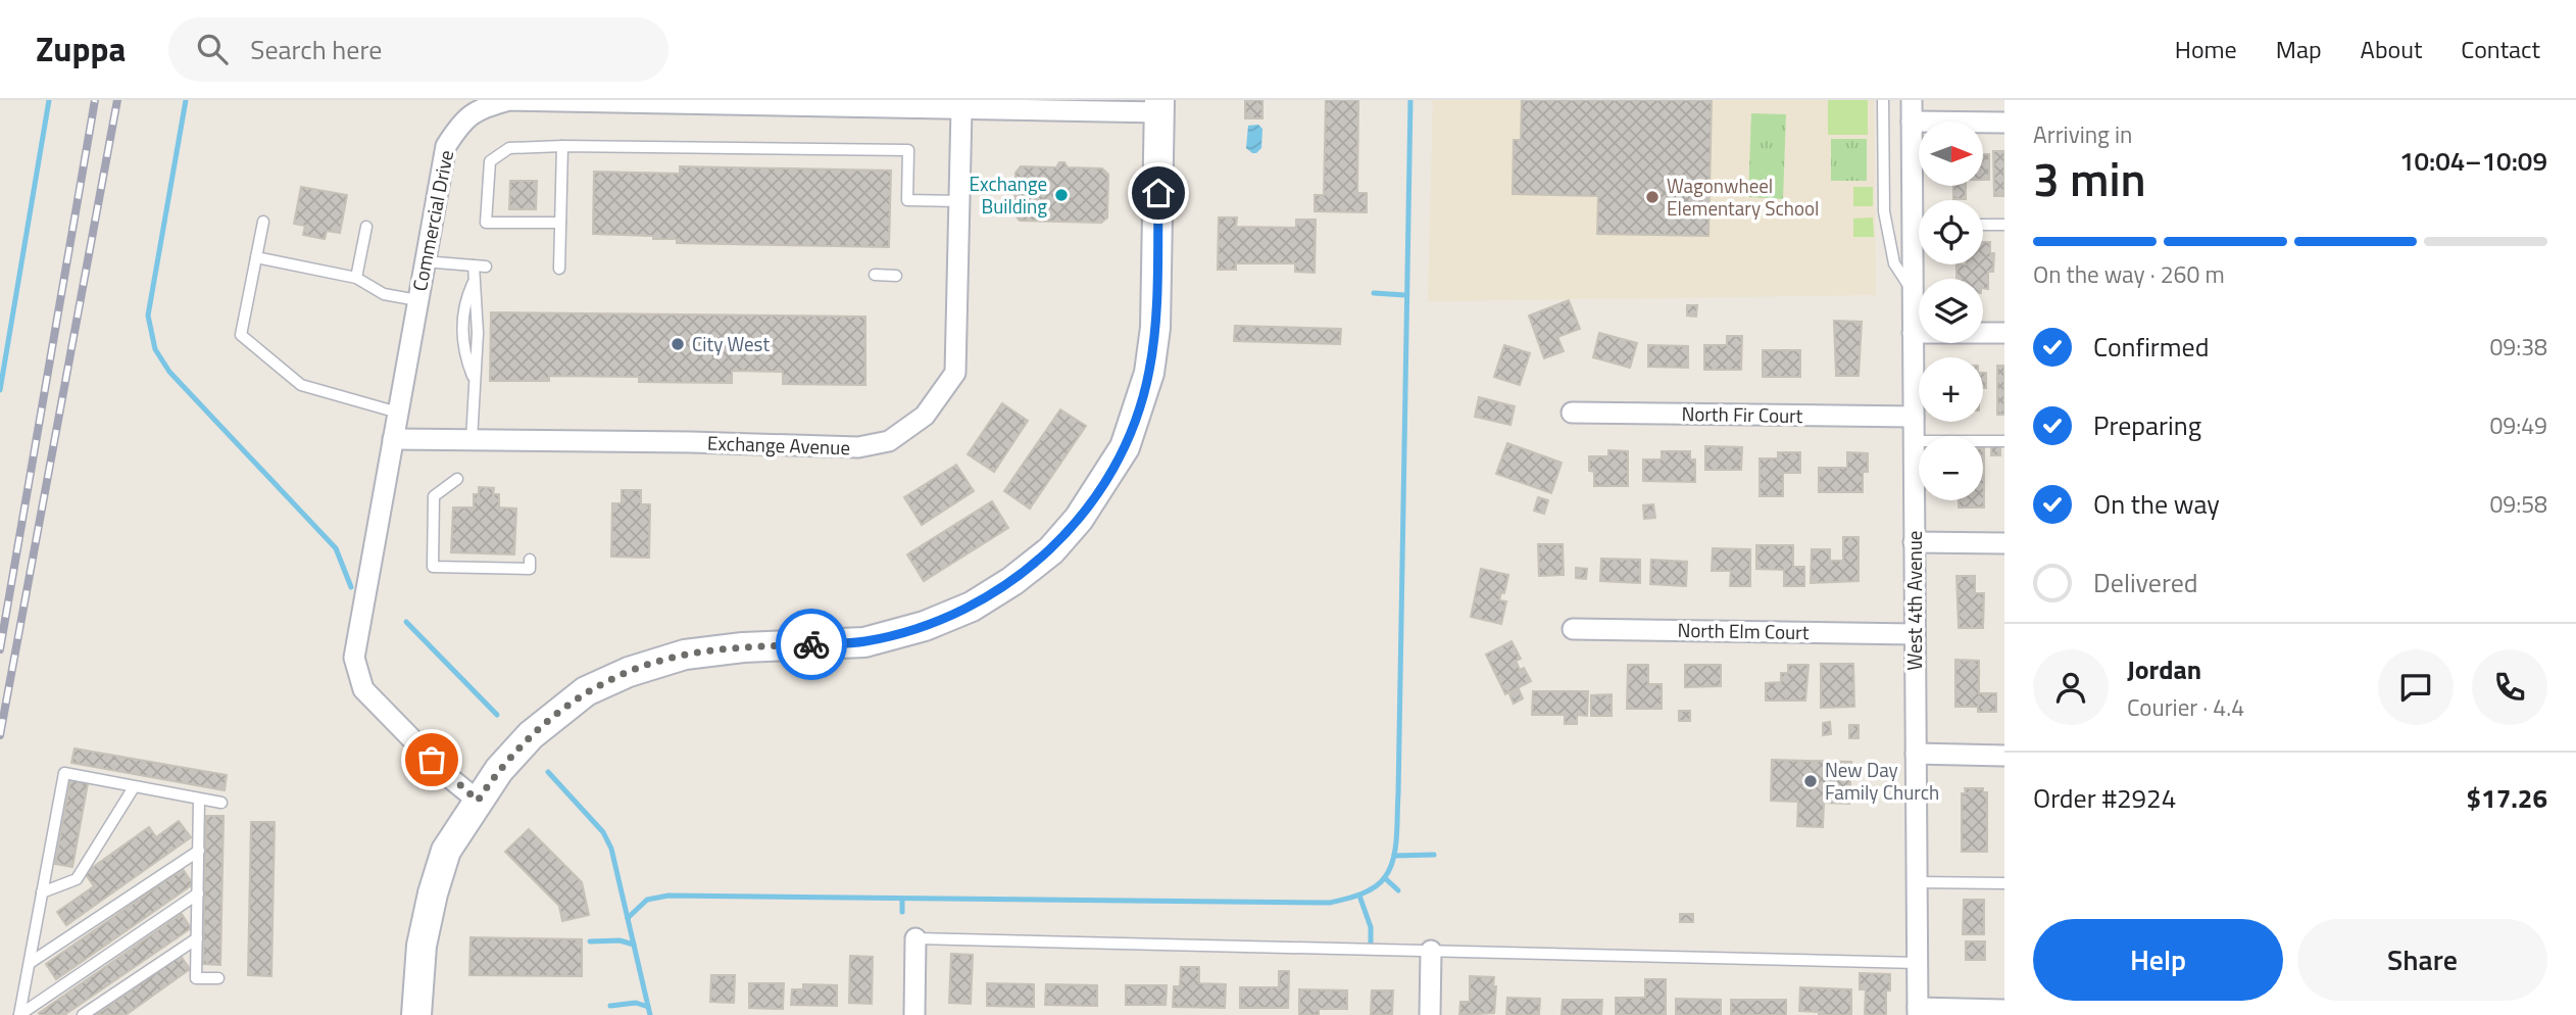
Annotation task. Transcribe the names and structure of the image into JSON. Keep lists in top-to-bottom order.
{
  "streets": {
    "street": [
      "Commercial Drive",
      "North Fir Court",
      "Exchange Avenue",
      "West 4th Avenue",
      "North Elm Court"
    ]
  },
  "crossings": [
    ["Commercial Drive", "Exchange Avenue"],
    ["North Fir Court", "West 4th Avenue"],
    ["West 4th Avenue", "North Elm Court"]
  ],
  "places": [
    "Exchange Building",
    "Wagonwheel Elementary School",
    "City West",
    "New Day Family Church"
  ],
  "north": "right",
  "page": {
    "header": "Zuppa",
    "search": "Search here",
    "nav": [
      "Home",
      "Map",
      "About",
      "Contact"
    ],
    "heading": ["3 min", "Arriving in", "10:04–10:09"],
    "panel": [
      "Jordan",
      "Courier · 4.4",
      "Order #2924",
      "$17.26"
    ],
    "map_buttons": ["+", "−"],
    "bar": "On the way · 260 m",
    "list": [
      ["Confirmed", "09:38"],
      ["Preparing", "09:49"],
      ["On the way", "09:58"],
      "Delivered"
    ],
    "buttons": ["Help", "Share"]
  }
}
